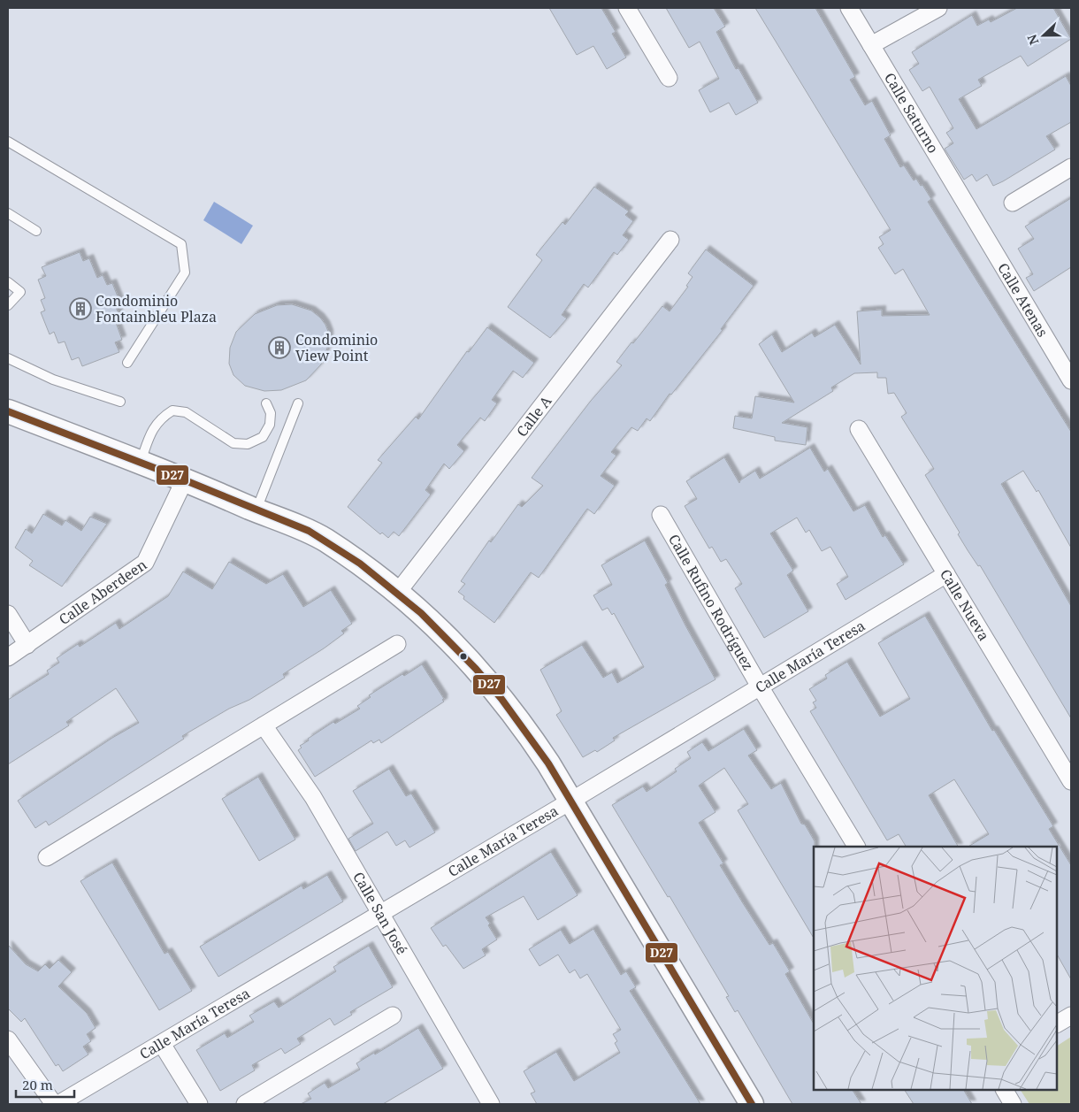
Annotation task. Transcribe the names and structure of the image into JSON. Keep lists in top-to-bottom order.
{
  "streets": {
    "street": [
      "Calle Saturno",
      "Calle Atenas",
      "Calle A",
      "Calle Aberdeen",
      "Calle Rufino Rodríguez",
      "Calle Nueva",
      "Calle María Teresa",
      "Calle San José"
    ]
  },
  "crossings": [
    ["Calle Saturno", "Calle Atenas"],
    ["Calle Rufino Rodríguez", "Calle María Teresa"],
    ["Calle Nueva", "Calle María Teresa"],
    ["Calle María Teresa", "Calle San José"]
  ],
  "places": {
    "building": ["Condominio Fontainbleu Plaza", "Condominio View Point"]
  },
  "lines": ["transit line D27"],
  "scale_bar": "20 m",
  "north": "left"
}
